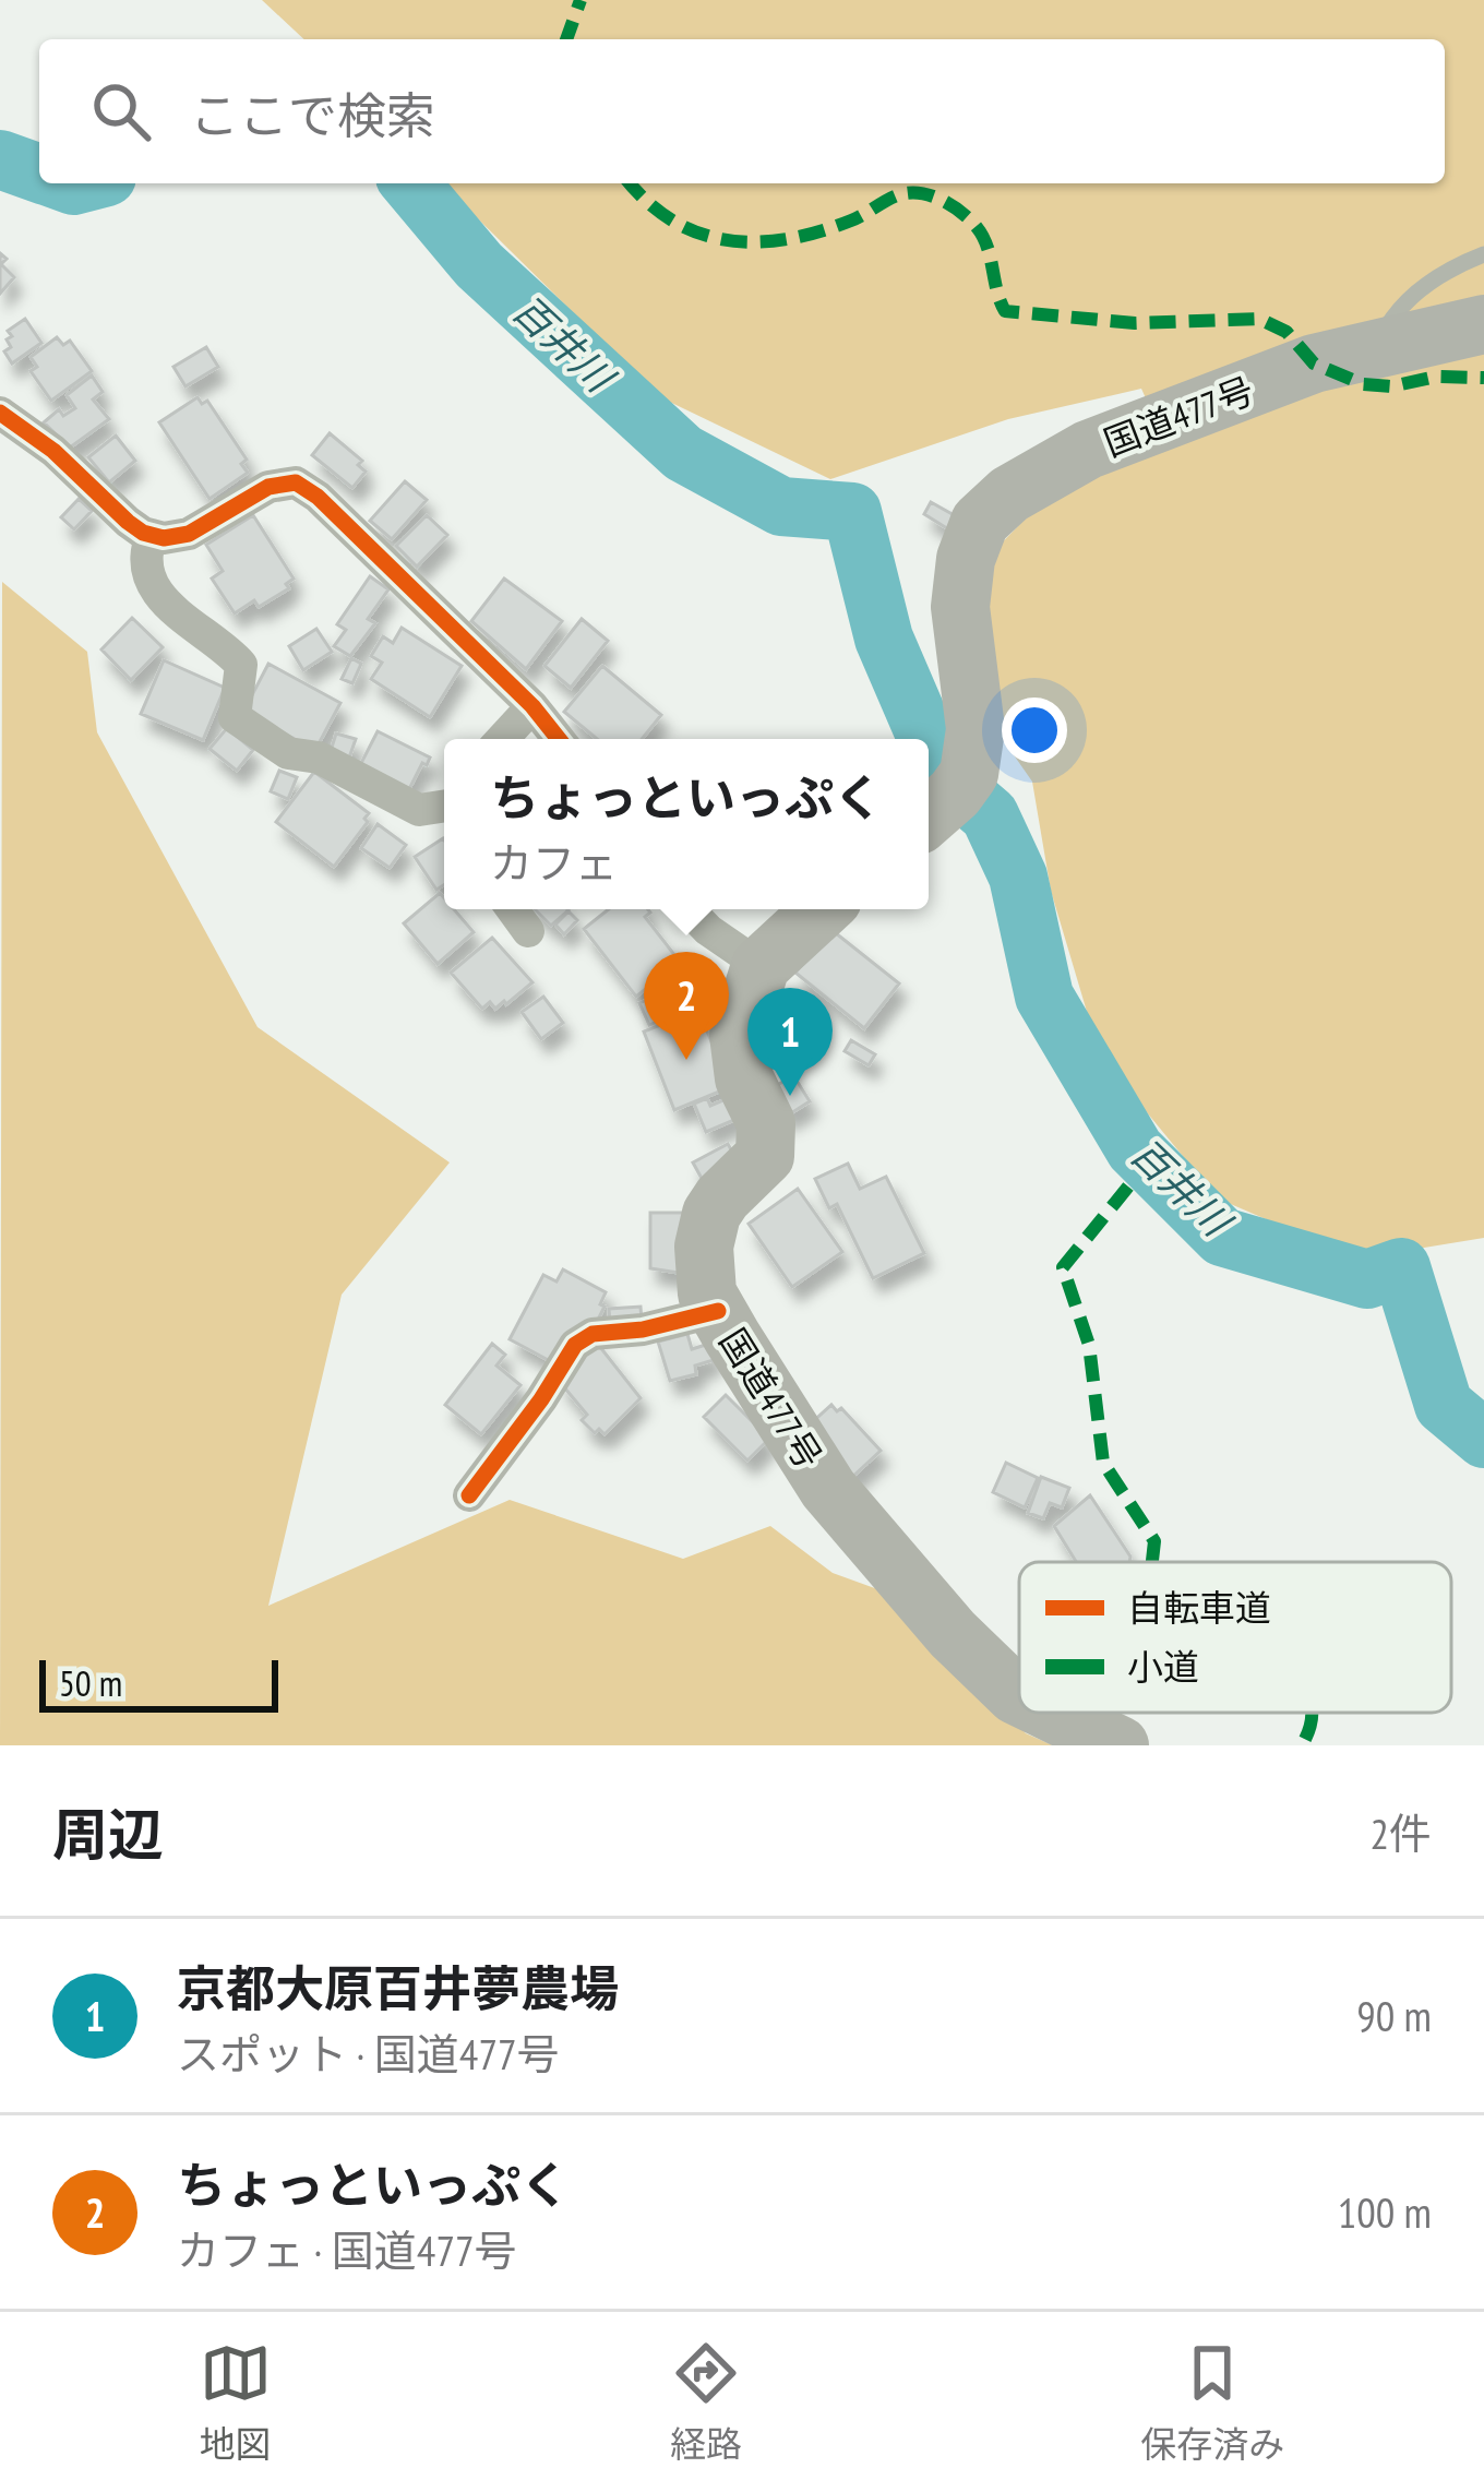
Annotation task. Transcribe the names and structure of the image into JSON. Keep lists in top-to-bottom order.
{
  "streets": {
    "highway": ["国道477号"]
  },
  "water": ["百井川"],
  "legend": ["自転車道", "小道"],
  "scale_bar": "50 m",
  "page": {
    "search": "ここで検索",
    "popup": ["ちょっといっぷく", "カフェ"],
    "pins": ["2", "1"],
    "scale": "50 m",
    "heading": ["周辺", "2件"],
    "list": [
      {
        "mark": "1",
        "name": "京都大原百井夢農場",
        "note": "スポット · 国道477号",
        "value": "90 m"
      },
      {
        "mark": "2",
        "name": "ちょっといっぷく",
        "note": "カフェ · 国道477号",
        "value": "100 m"
      }
    ],
    "nav": ["地図", "経路", "保存済み"]
  }
}
